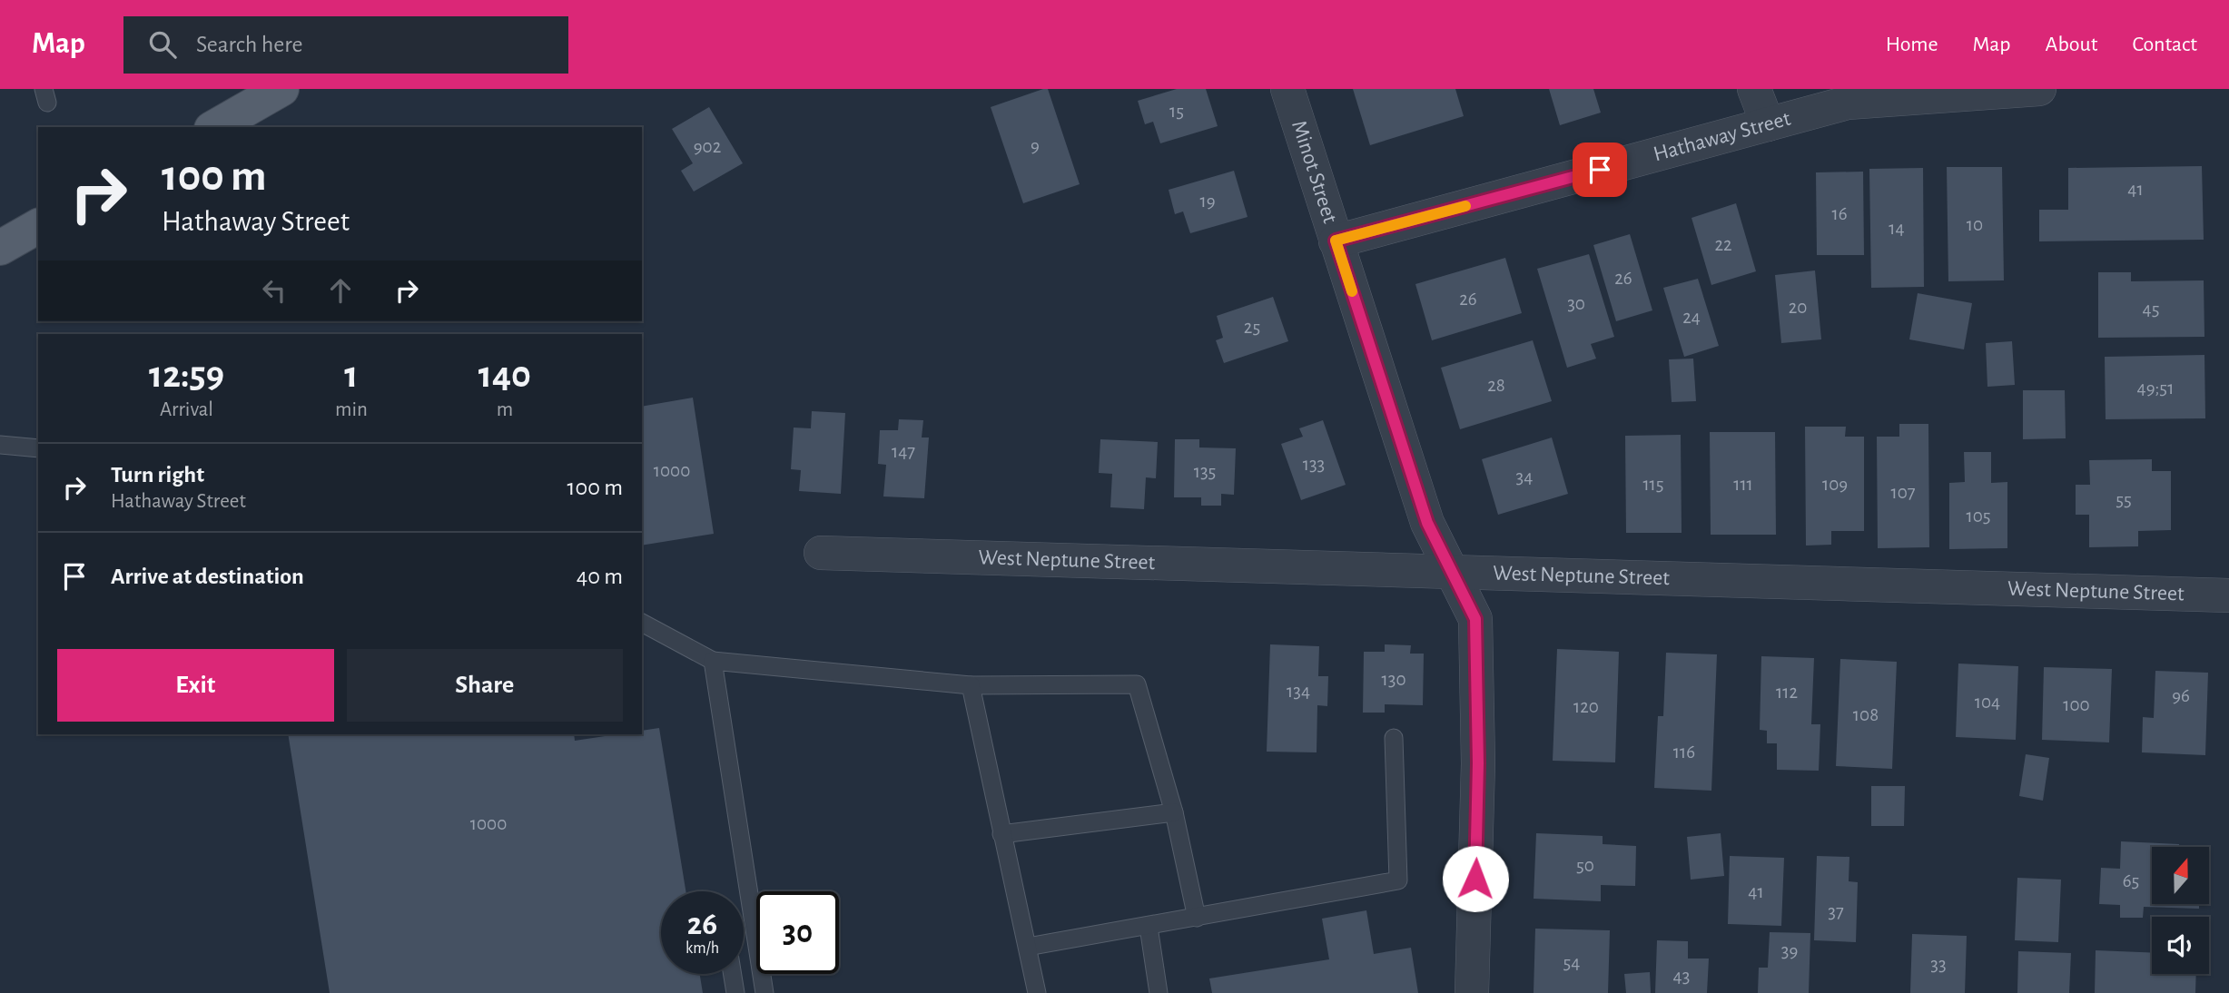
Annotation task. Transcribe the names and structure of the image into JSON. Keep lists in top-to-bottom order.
{
  "streets": {
    "street": ["Hathaway Street", "Minot Street", "West Neptune Street"]
  },
  "crossings": [
    ["Hathaway Street", "Minot Street"],
    ["Minot Street", "West Neptune Street"]
  ],
  "house_numbers": [
    "15",
    "9",
    "902",
    "41",
    "19",
    "16",
    "10",
    "14",
    "22",
    "26",
    "26",
    "30",
    "20",
    "45",
    "24",
    "25",
    "28",
    "49;51",
    "147",
    "133",
    "1000",
    "135",
    "34",
    "115",
    "111",
    "109",
    "107",
    "55",
    "105",
    "130",
    "134",
    "112",
    "96",
    "104",
    "100",
    "120",
    "108",
    "116",
    "1000",
    "50",
    "65",
    "41",
    "37",
    "39",
    "54",
    "33",
    "43"
  ],
  "north": "top",
  "page": {
    "header": "Map",
    "search": "Search here",
    "nav": [
      "Home",
      "Map",
      "About",
      "Contact"
    ],
    "turn": ["100 m", "Hathaway Street"],
    "eta": [
      "12:59",
      "Arrival",
      "1",
      "min",
      "140",
      "m"
    ],
    "list": [
      {
        "name": "Turn right",
        "note": "Hathaway Street",
        "value": "100 m"
      },
      {
        "name": "Arrive at destination",
        "value": "40 m"
      }
    ],
    "buttons": ["Exit", "Share"],
    "speed": "26 km/h",
    "limit": "30"
  }
}
